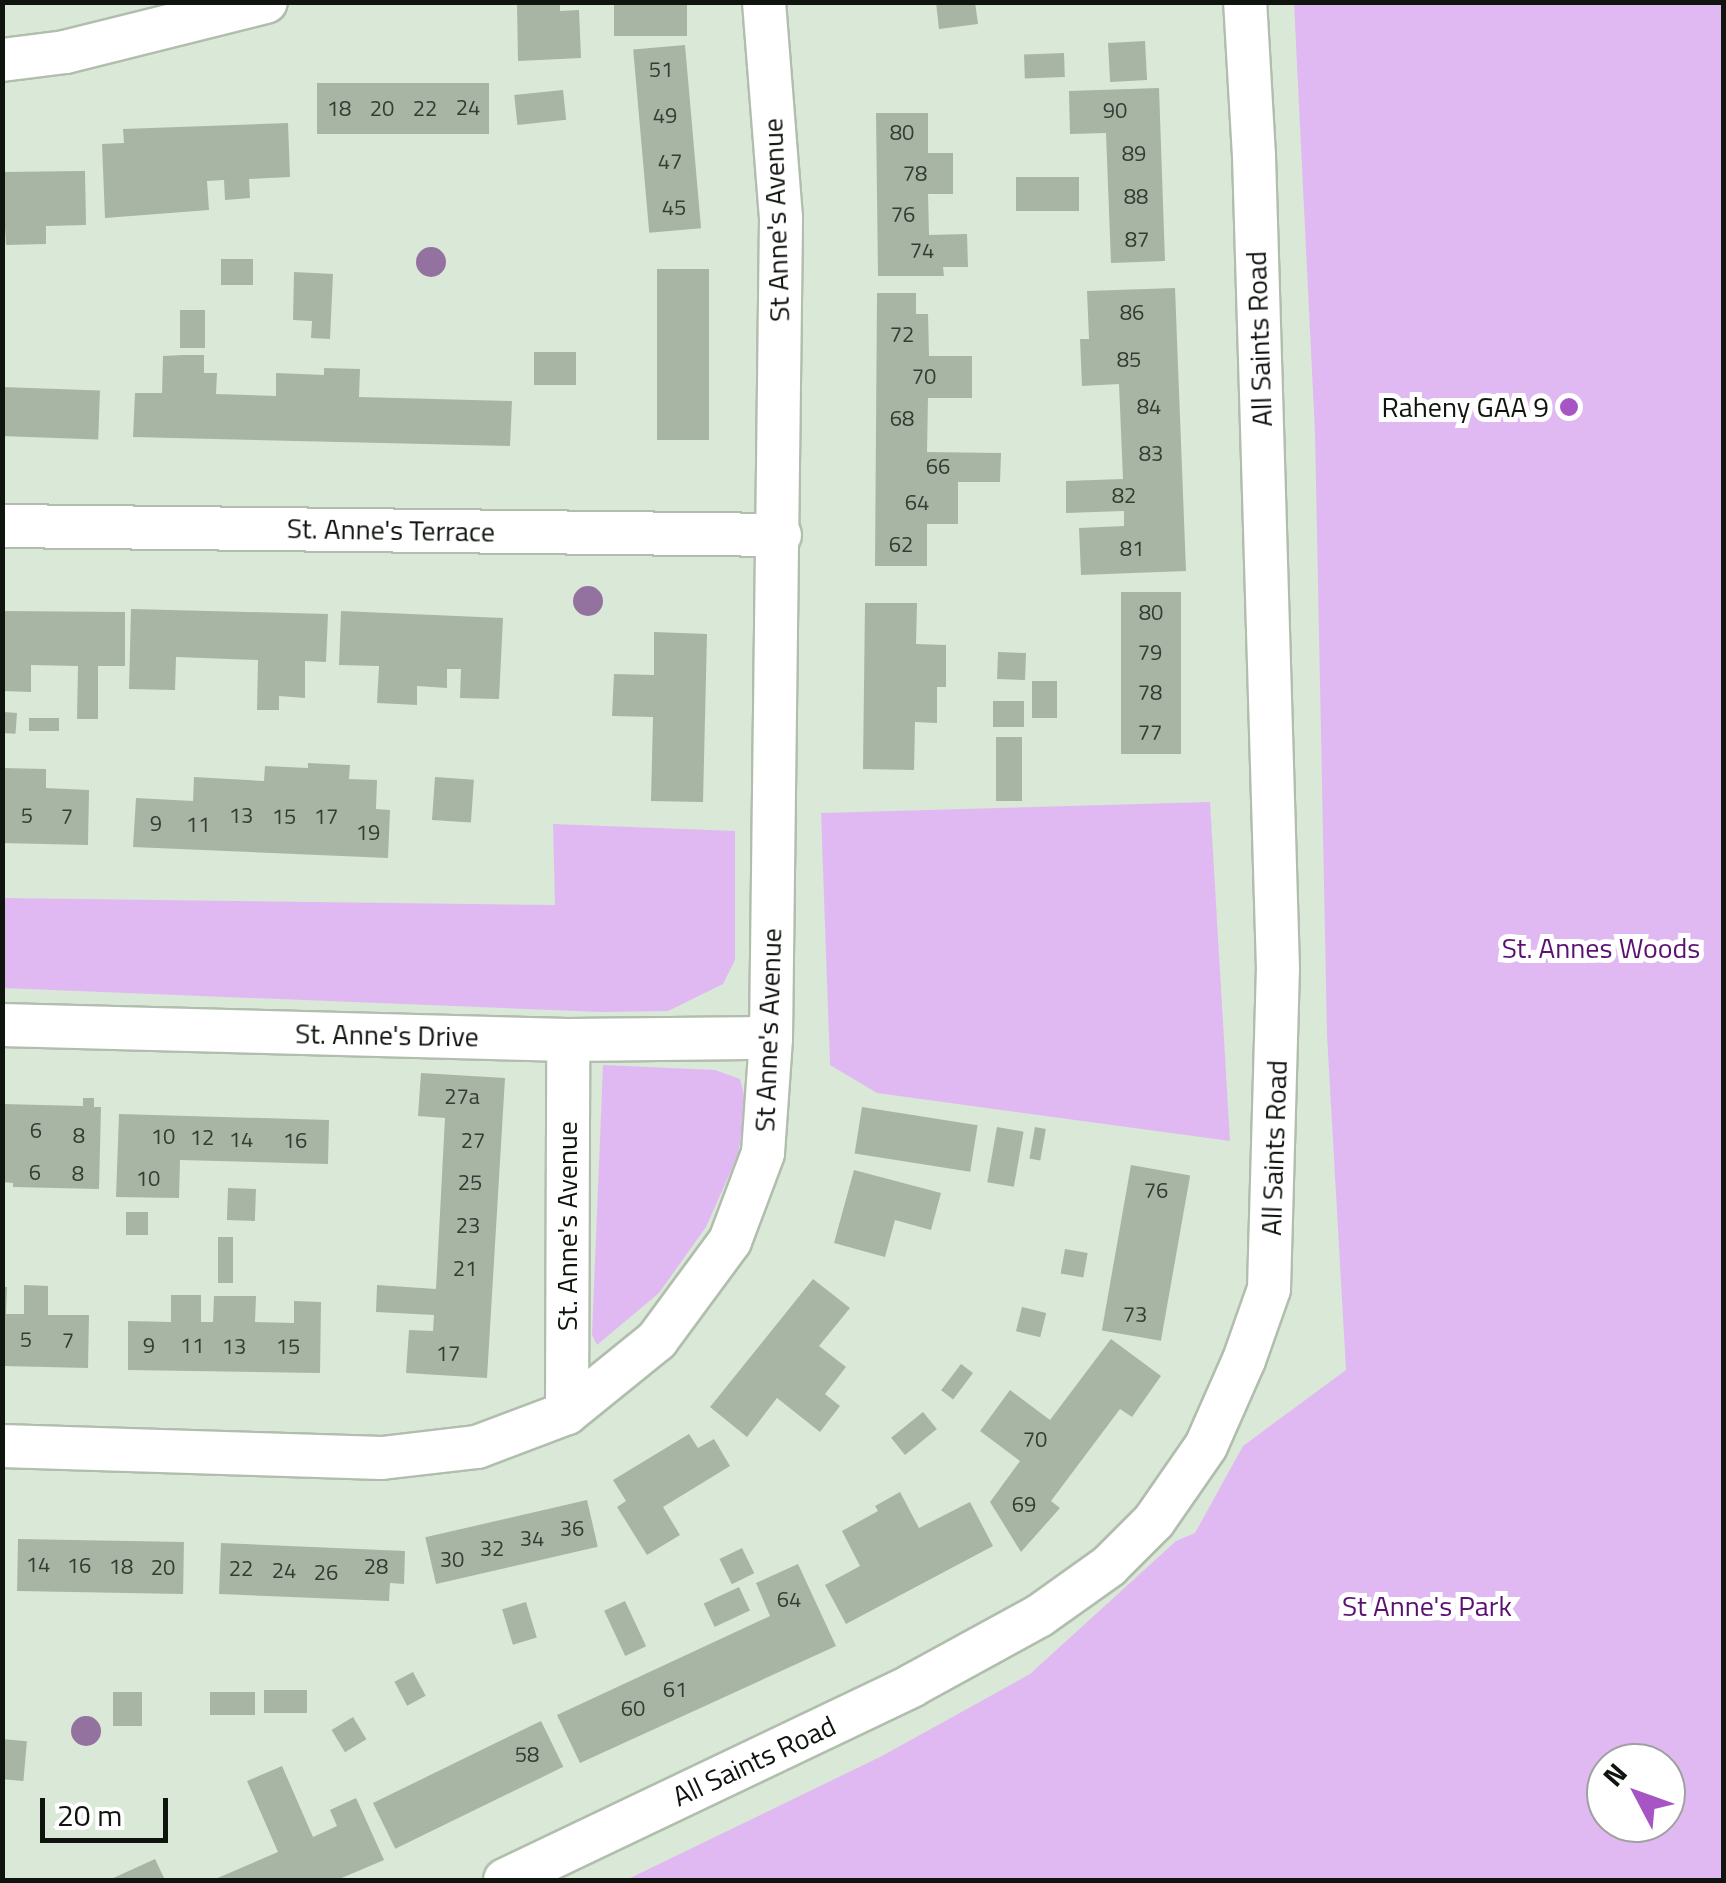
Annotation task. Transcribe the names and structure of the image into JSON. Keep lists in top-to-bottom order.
{
  "streets": {
    "street": [
      "St Anne's Avenue",
      "All Saints Road",
      "St. Anne's Terrace",
      "St. Anne's Drive",
      "St. Anne's Avenue"
    ]
  },
  "crossings": [
    ["St Anne's Avenue", "St. Anne's Terrace"],
    ["St Anne's Avenue", "St. Anne's Drive"],
    ["St Anne's Avenue", "St. Anne's Avenue"],
    ["St. Anne's Drive", "St. Anne's Avenue"]
  ],
  "parks": ["St. Annes Woods", "St Anne's Park"],
  "places": ["Raheny GAA 9"],
  "house_numbers": [
    "51",
    "24",
    "18",
    "20",
    "22",
    "90",
    "49",
    "80",
    "89",
    "47",
    "78",
    "88",
    "45",
    "76",
    "87",
    "74",
    "86",
    "72",
    "85",
    "70",
    "84",
    "68",
    "83",
    "66",
    "82",
    "64",
    "62",
    "81",
    "80",
    "79",
    "78",
    "77",
    "5",
    "13",
    "7",
    "15",
    "17",
    "9",
    "11",
    "19",
    "27a",
    "6",
    "8",
    "10",
    "12",
    "14",
    "16",
    "27",
    "6",
    "8",
    "10",
    "25",
    "76",
    "23",
    "21",
    "73",
    "5",
    "7",
    "9",
    "11",
    "13",
    "15",
    "17",
    "70",
    "69",
    "36",
    "34",
    "32",
    "30",
    "14",
    "16",
    "18",
    "28",
    "20",
    "22",
    "24",
    "26",
    "64",
    "61",
    "60",
    "58"
  ],
  "scale_bar": "20 m",
  "north": "top left"
}
